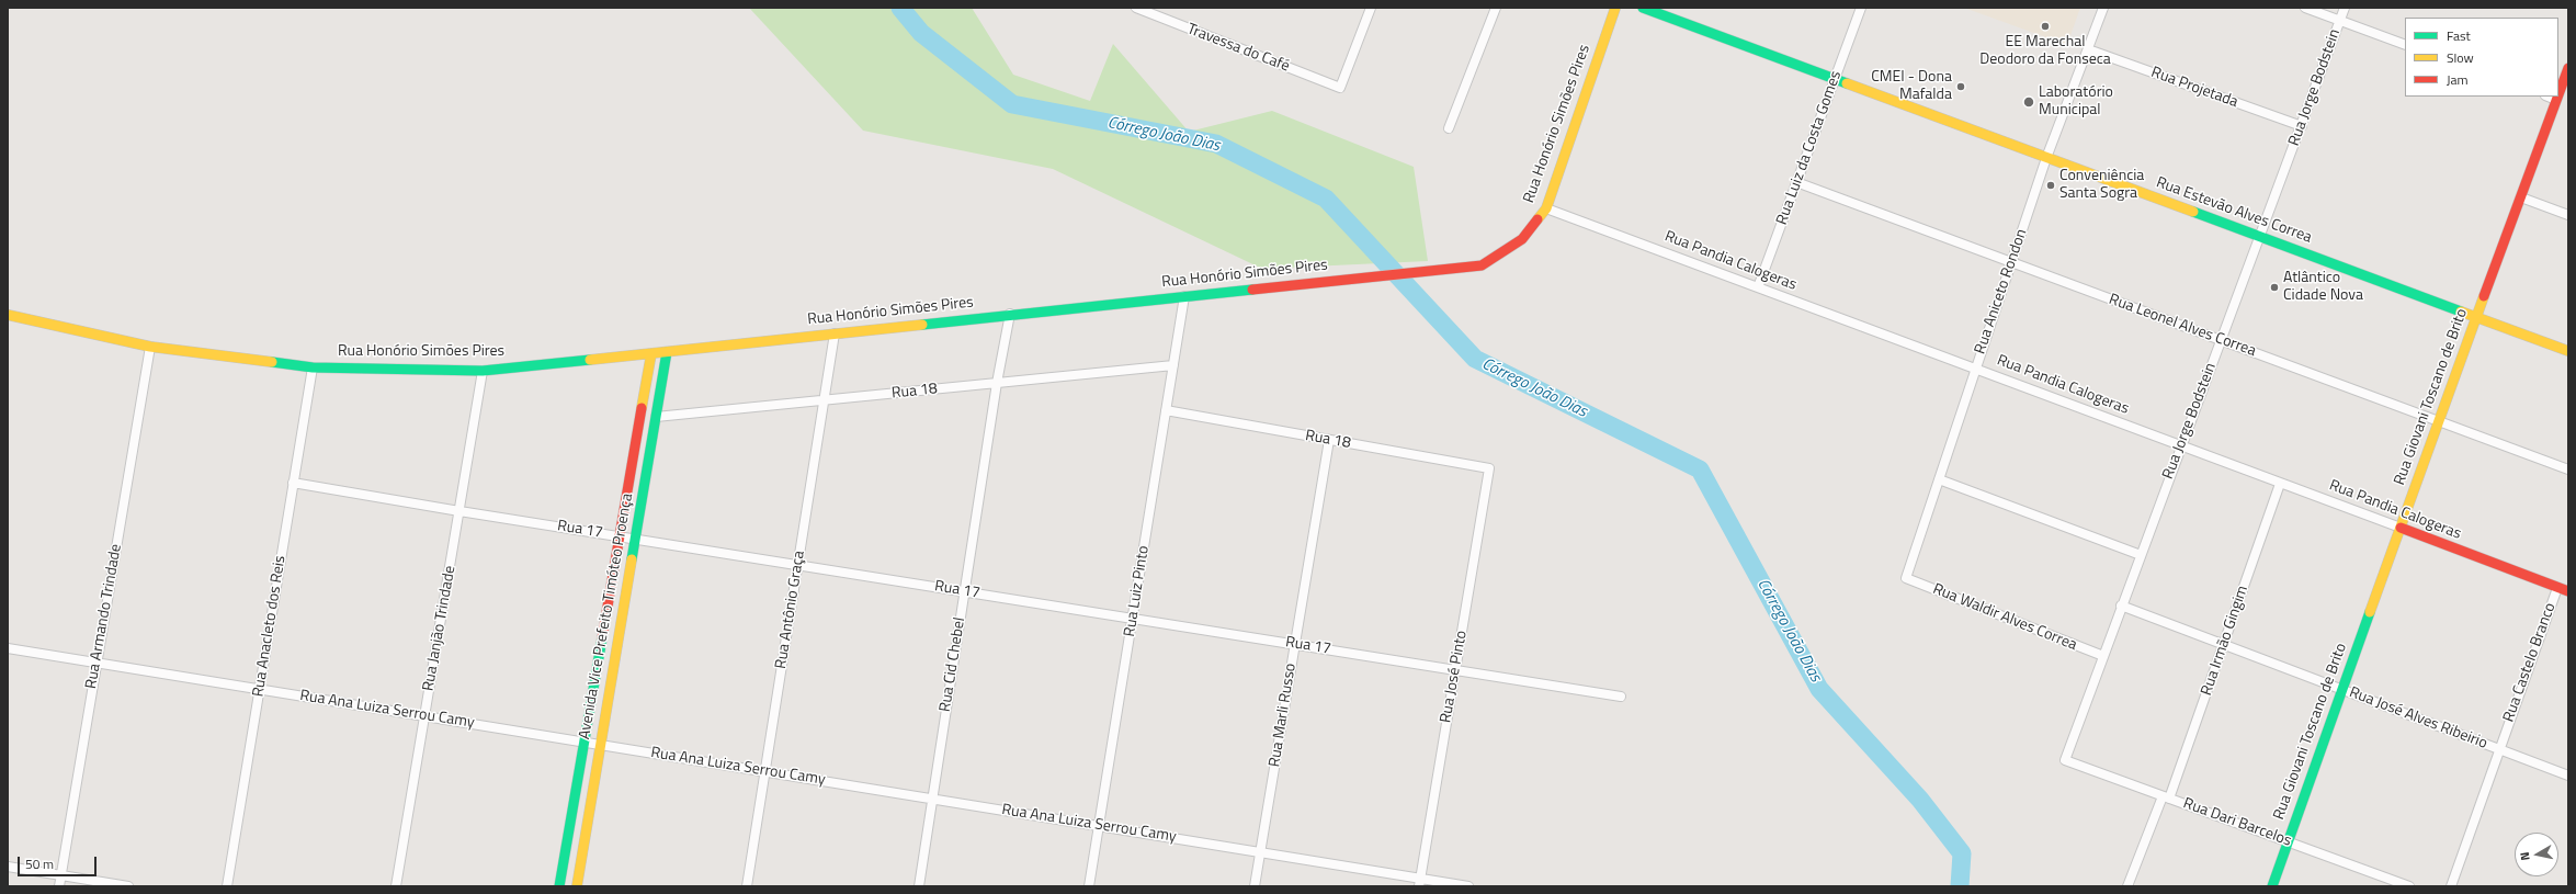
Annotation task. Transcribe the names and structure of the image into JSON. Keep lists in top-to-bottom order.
{
  "streets": {
    "main road": [
      "Rua Honório Simões Pires",
      "Rua Estevão Alves Correa",
      "Rua Pandia Calogeras",
      "Rua Giovani Toscano de Brito",
      "Avenida Vice Prefeito Timóteo Proença"
    ],
    "street": [
      "Travessa do Café",
      "Rua Projetada",
      "Rua Jorge Bodstein",
      "Rua Luiz da Costa Gomes",
      "Rua Aniceto Rondon",
      "Rua Leonel Alves Correa",
      "Rua 18",
      "Rua 17",
      "Rua Luiz Pinto",
      "Rua Antônio Graça",
      "Rua Armando Trindade",
      "Rua Waldir Alves Correa",
      "Rua Anacleto dos Reis",
      "Rua Janjão Trindade",
      "Rua Irmão Gingim",
      "Rua Castelo Branco",
      "Rua Cid Chebel",
      "Rua José Pinto",
      "Rua Ana Luiza Serrou Camy",
      "Rua Marli Russo",
      "Rua José Alves Ribeirio",
      "Rua Dari Barcelos"
    ]
  },
  "crossings": [
    ["Rua Projetada", "Rua Jorge Bodstein"],
    ["Rua Projetada", "Rua Aniceto Rondon"],
    ["Rua Jorge Bodstein", "Rua Estevão Alves Correa"],
    ["Rua Jorge Bodstein", "Rua Pandia Calogeras"],
    ["Rua Jorge Bodstein", "Rua Leonel Alves Correa"],
    ["Rua Jorge Bodstein", "Rua Waldir Alves Correa"],
    ["Rua Jorge Bodstein", "Rua José Alves Ribeirio"],
    ["Rua Jorge Bodstein", "Rua Dari Barcelos"],
    ["Rua Honório Simões Pires", "Rua Pandia Calogeras"],
    ["Rua Honório Simões Pires", "Rua Luiz Pinto"],
    ["Rua Honório Simões Pires", "Rua Antônio Graça"],
    ["Rua Honório Simões Pires", "Rua Armando Trindade"],
    ["Rua Honório Simões Pires", "Avenida Vice Prefeito Timóteo Proença"],
    ["Rua Honório Simões Pires", "Rua Anacleto dos Reis"],
    ["Rua Honório Simões Pires", "Rua Janjão Trindade"],
    ["Rua Honório Simões Pires", "Rua Cid Chebel"],
    ["Rua Luiz da Costa Gomes", "Rua Estevão Alves Correa"],
    ["Rua Luiz da Costa Gomes", "Rua Pandia Calogeras"],
    ["Rua Luiz da Costa Gomes", "Rua Leonel Alves Correa"],
    ["Rua Estevão Alves Correa", "Rua Aniceto Rondon"],
    ["Rua Estevão Alves Correa", "Rua Giovani Toscano de Brito"],
    ["Rua Pandia Calogeras", "Rua Aniceto Rondon"],
    ["Rua Pandia Calogeras", "Rua Giovani Toscano de Brito"],
    ["Rua Pandia Calogeras", "Rua Irmão Gingim"],
    ["Rua Pandia Calogeras", "Rua Castelo Branco"],
    ["Rua Aniceto Rondon", "Rua Leonel Alves Correa"],
    ["Rua Aniceto Rondon", "Rua Waldir Alves Correa"],
    ["Rua Leonel Alves Correa", "Rua Giovani Toscano de Brito"],
    ["Rua 18", "Rua Luiz Pinto"],
    ["Rua 18", "Rua Antônio Graça"],
    ["Rua 18", "Avenida Vice Prefeito Timóteo Proença"],
    ["Rua 18", "Rua Cid Chebel"],
    ["Rua 18", "Rua José Pinto"],
    ["Rua 18", "Rua Marli Russo"],
    ["Rua Giovani Toscano de Brito", "Rua José Alves Ribeirio"],
    ["Rua Giovani Toscano de Brito", "Rua Dari Barcelos"],
    ["Rua 17", "Rua Luiz Pinto"],
    ["Rua 17", "Rua Antônio Graça"],
    ["Rua 17", "Avenida Vice Prefeito Timóteo Proença"],
    ["Rua 17", "Rua Anacleto dos Reis"],
    ["Rua 17", "Rua Janjão Trindade"],
    ["Rua 17", "Rua Cid Chebel"],
    ["Rua 17", "Rua José Pinto"],
    ["Rua 17", "Rua Marli Russo"],
    ["Rua Luiz Pinto", "Rua Ana Luiza Serrou Camy"],
    ["Rua Antônio Graça", "Rua Ana Luiza Serrou Camy"],
    ["Rua Armando Trindade", "Rua Ana Luiza Serrou Camy"],
    ["Avenida Vice Prefeito Timóteo Proença", "Rua Ana Luiza Serrou Camy"],
    ["Rua Anacleto dos Reis", "Rua Ana Luiza Serrou Camy"],
    ["Rua Janjão Trindade", "Rua Ana Luiza Serrou Camy"],
    ["Rua Irmão Gingim", "Rua José Alves Ribeirio"],
    ["Rua Irmão Gingim", "Rua Dari Barcelos"],
    ["Rua Castelo Branco", "Rua José Alves Ribeirio"],
    ["Rua Cid Chebel", "Rua Ana Luiza Serrou Camy"],
    ["Rua José Pinto", "Rua Ana Luiza Serrou Camy"],
    ["Rua Ana Luiza Serrou Camy", "Rua Marli Russo"]
  ],
  "water": ["Córrego João Dias"],
  "places": [
    "EE Marechal Deodoro da Fonseca",
    "CMEI - Dona Mafalda",
    "Laboratório Municipal",
    "Conveniência Santa Sogra",
    "Atlântico Cidade Nova"
  ],
  "legend": ["Fast", "Slow", "Jam"],
  "scale_bar": "50 m",
  "north": "left"
}
